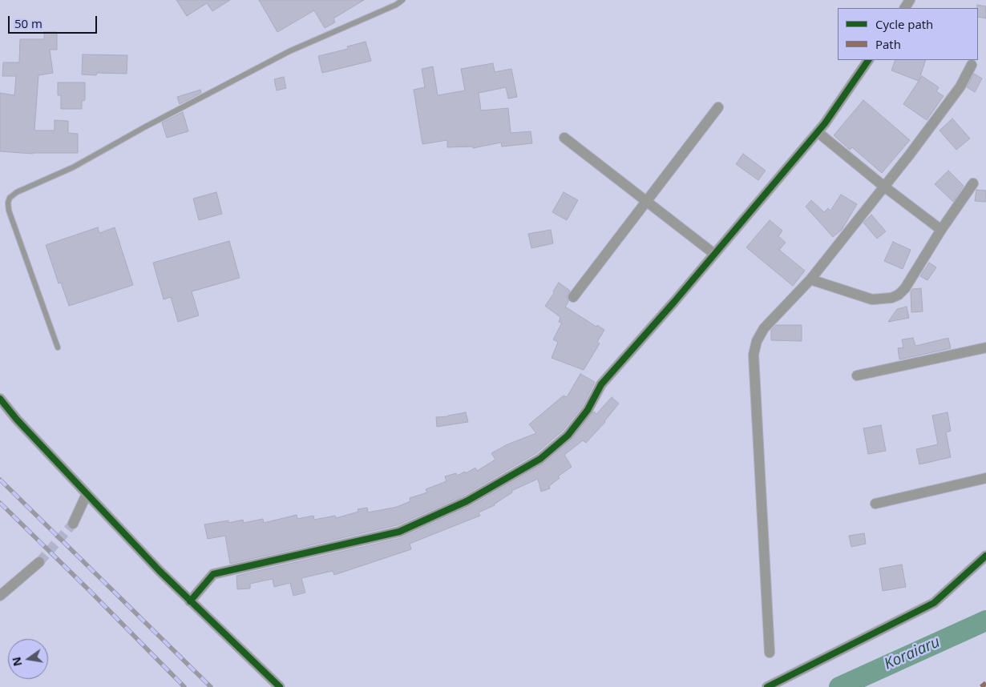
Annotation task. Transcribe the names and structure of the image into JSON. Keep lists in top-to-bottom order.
{
  "water": ["Koraiaru"],
  "legend": ["Cycle path", "Path"],
  "scale_bar": "50 m",
  "north": "left"
}
